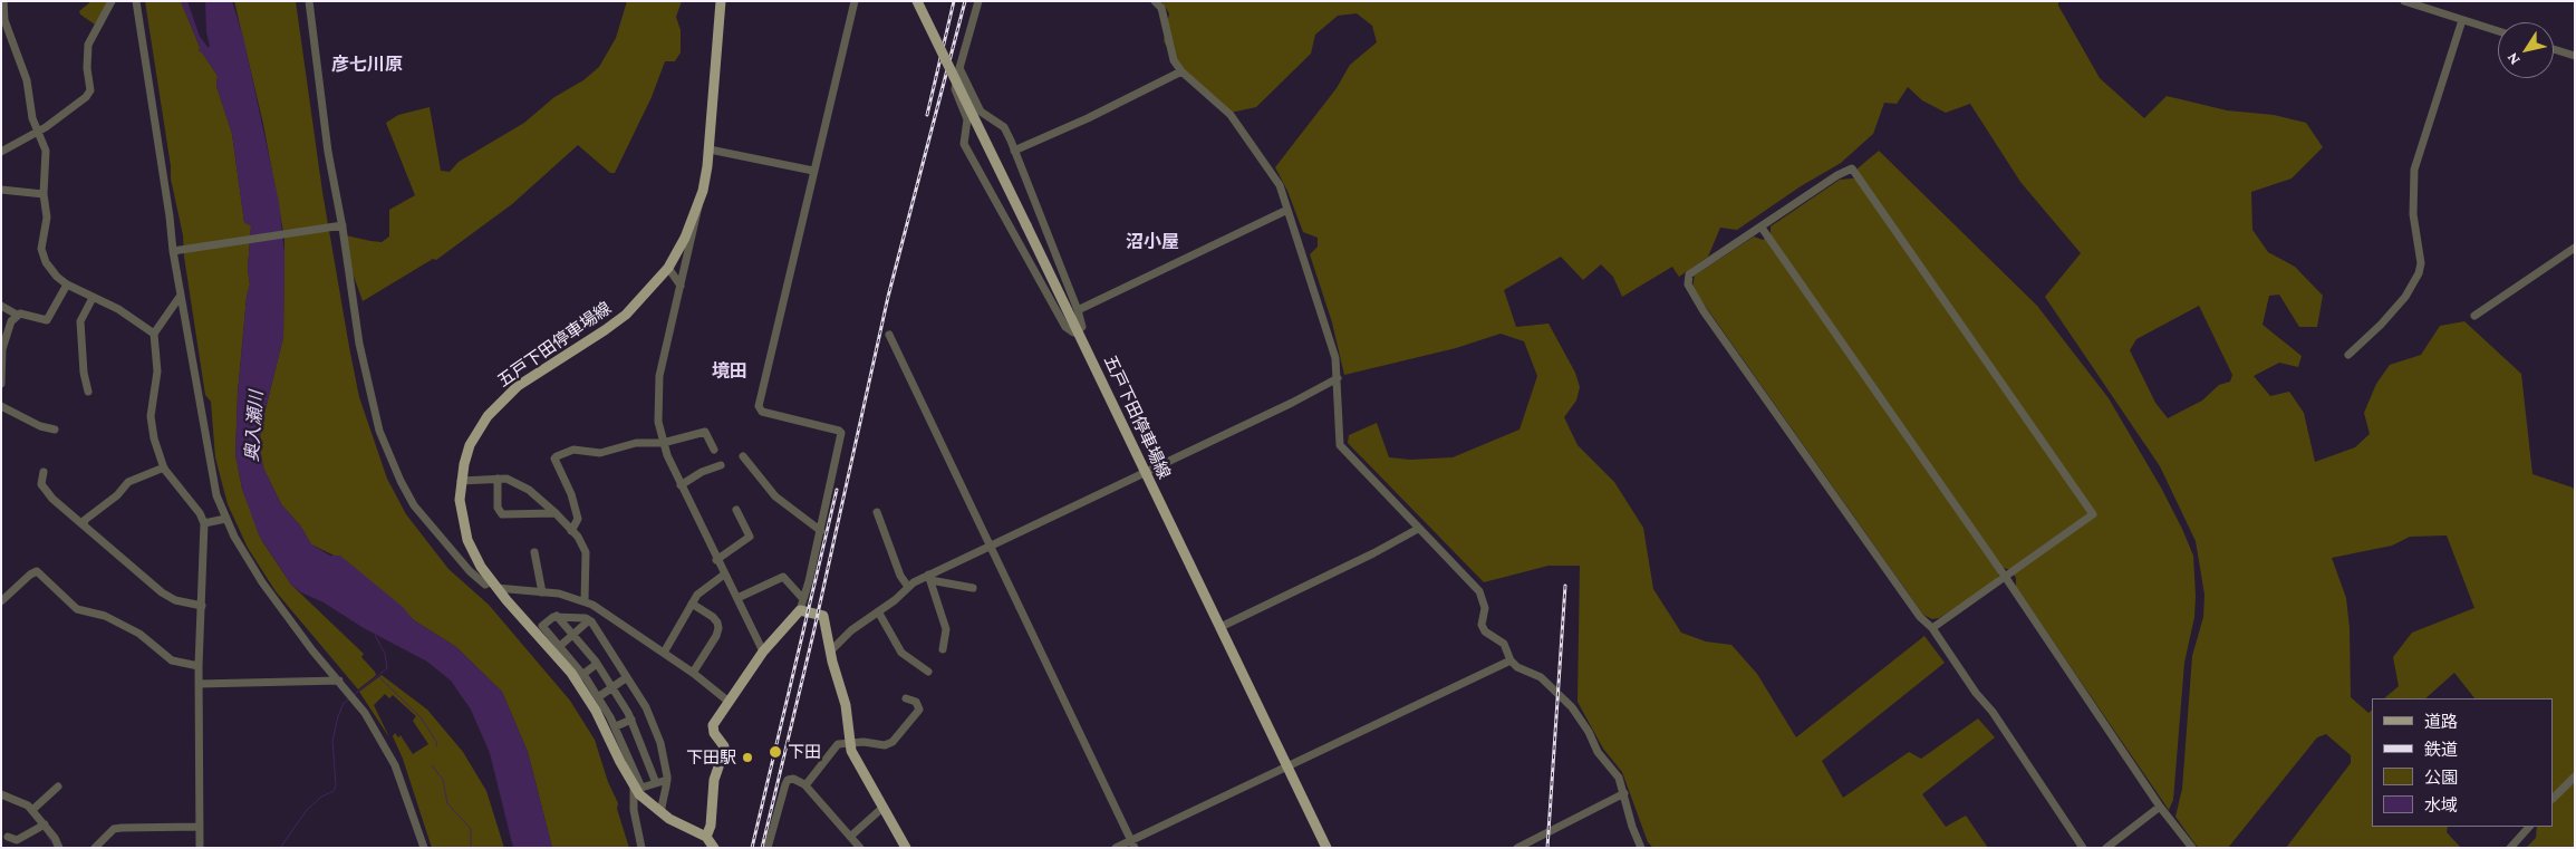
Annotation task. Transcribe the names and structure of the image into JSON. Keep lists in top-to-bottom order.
{
  "streets": {
    "main road": ["五戸下田停車場線"]
  },
  "districts": ["彦七川原", "沼小屋", "境田"],
  "water": ["奥入瀬川"],
  "places": ["下田", "下田駅"],
  "legend": [
    "道路",
    "鉄道",
    "公園",
    "水域"
  ],
  "north": "bottom left"
}
